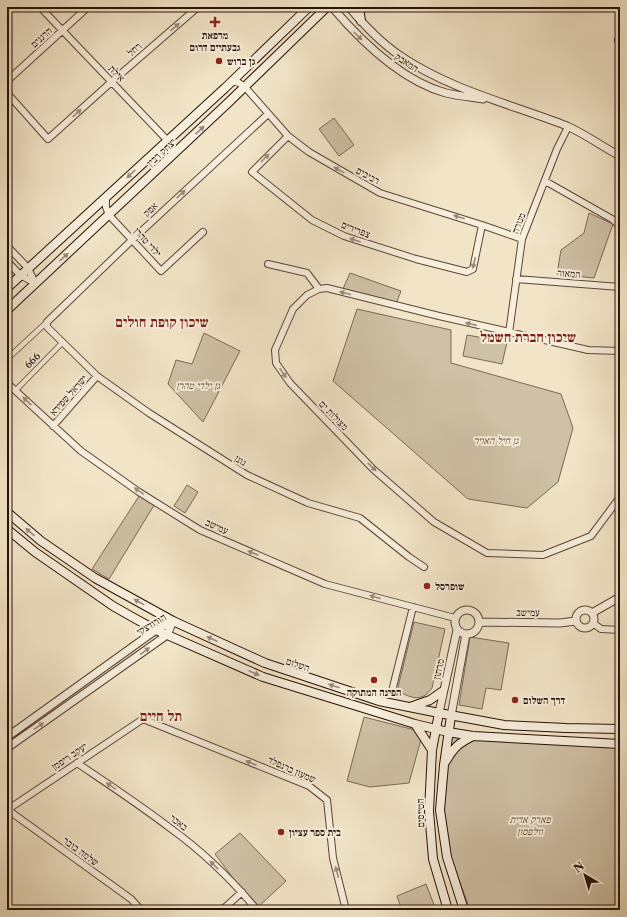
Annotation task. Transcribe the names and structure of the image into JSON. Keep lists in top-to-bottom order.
{
  "streets": {
    "main road": ["יצחק רבין", "השלום", "הטייסים"],
    "street": [
      "הדגנים",
      "רחל",
      "המאבק",
      "אילת",
      "רביבים",
      "אפק",
      "מנורה",
      "צפרירים",
      "ילדי טהרן",
      "המאור",
      "666",
      "ישראל שפירא",
      "מצולות ים",
      "גונן",
      "עמישב",
      "הורודצקי",
      "מרתון",
      "יעקב ריפמן",
      "שמעון ברנפלד",
      "באכר",
      "שלמה בובר"
    ]
  },
  "crossings": [
    ["הדגנים", "אילת"],
    ["רחל", "אילת"],
    ["המאבק", "מנורה"],
    ["אילת", "יצחק רבין"],
    ["יצחק רבין", "רביבים"],
    ["יצחק רבין", "ילדי טהרן"],
    ["רביבים", "אפק"],
    ["רביבים", "מנורה"],
    ["רביבים", "צפרירים"],
    ["אפק", "ילדי טהרן"],
    ["מנורה", "המאור"],
    ["666", "גונן"],
    ["666", "עמישב"],
    ["ישראל שפירא", "גונן"],
    ["ישראל שפירא", "עמישב"],
    ["עמישב", "מרתון"],
    ["הורודצקי", "השלום"],
    ["השלום", "מרתון"],
    ["השלום", "הטייסים"],
    ["מרתון", "הטייסים"],
    ["יעקב ריפמן", "שמעון ברנפלד"],
    ["יעקב ריפמן", "באכר"],
    ["יעקב ריפמן", "שלמה בובר"]
  ],
  "one_way": [
    "רחל",
    "רביבים",
    "אפק",
    "עמישב",
    "שמעון ברנפלד",
    "באכר"
  ],
  "districts": ["שיכון קופת חולים", "שיכון חברת חשמל", "תל חיים"],
  "parks": ["גן ילדי טהרן", "גן חיל האויר", "פארק אדית וולפסון"],
  "places": {
    "health": ["מרפאת גבעתיים דרום"],
    "other": [
      "גן ברוש",
      "שופרסל",
      "הפינה המתוקה",
      "דרך השלום",
      "בית ספר עציון"
    ]
  },
  "north": "top left"
}
